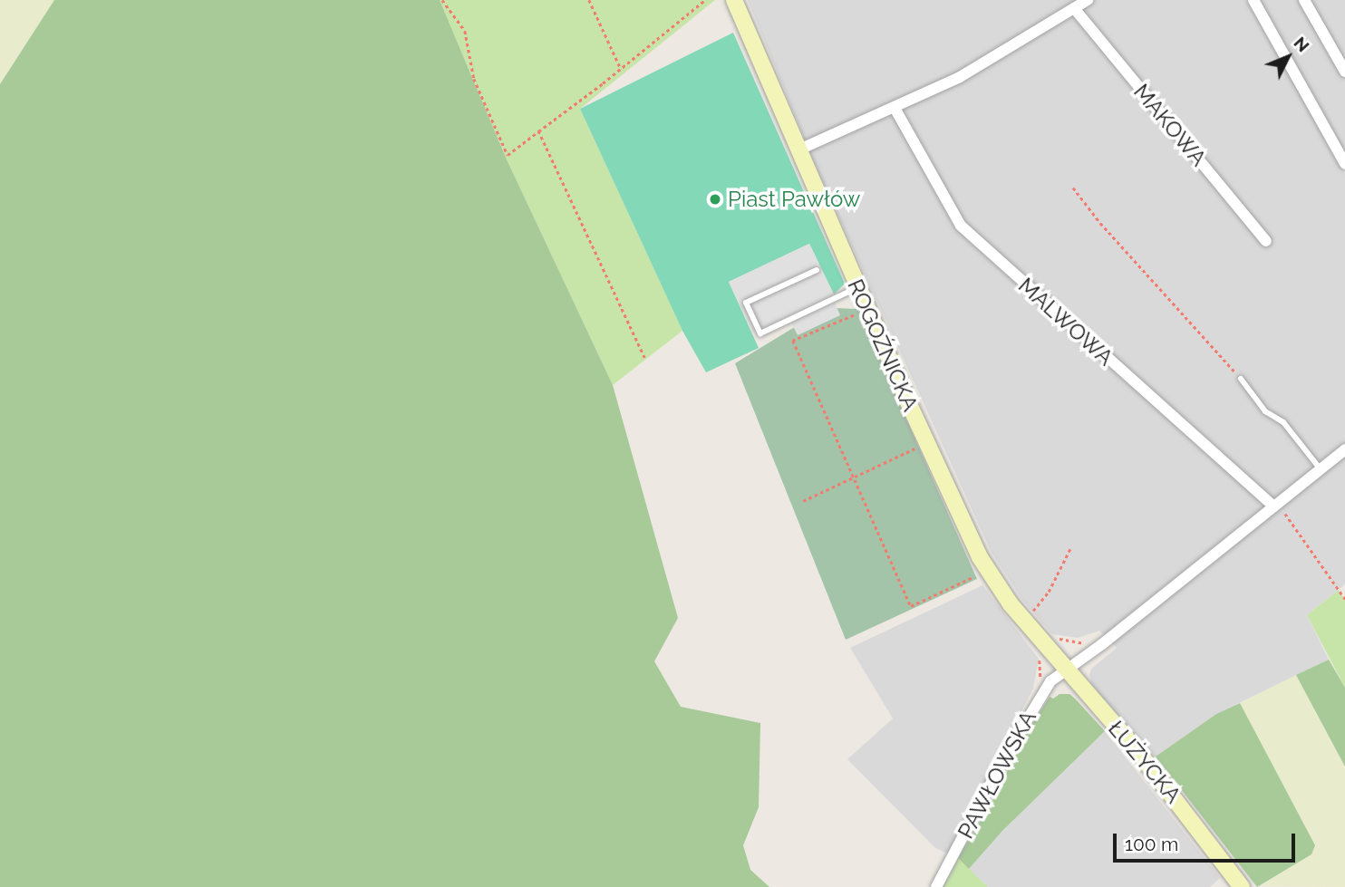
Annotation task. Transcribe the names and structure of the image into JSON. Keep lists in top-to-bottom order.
{
  "streets": {
    "street": [
      "MAKOWA",
      "MALWOWA",
      "ROGOŹNICKA",
      "ŁUŻYCKA",
      "PAWŁOWSKA"
    ]
  },
  "crossings": [
    ["MALWOWA", "PAWŁOWSKA"],
    ["ROGOŹNICKA", "ŁUŻYCKA"],
    ["ROGOŹNICKA", "PAWŁOWSKA"],
    ["ŁUŻYCKA", "PAWŁOWSKA"]
  ],
  "places": ["Piast Pawłów"],
  "scale_bar": "100 m",
  "north": "top right"
}
